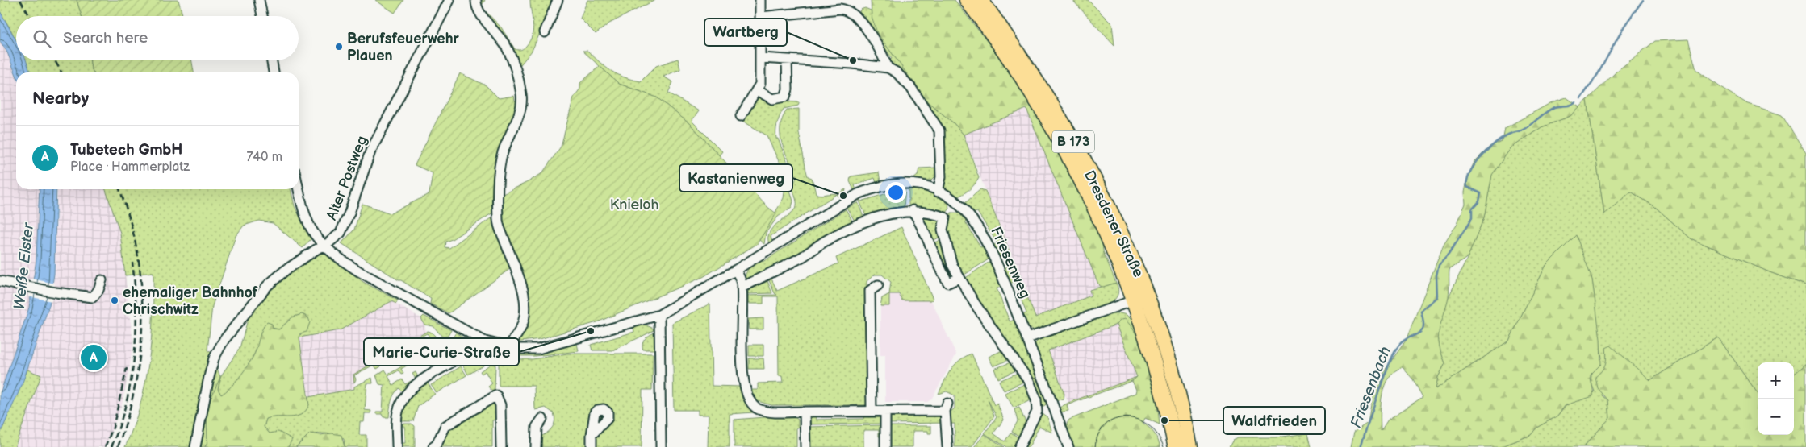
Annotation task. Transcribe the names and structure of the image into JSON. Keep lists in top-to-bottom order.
{
  "streets": {
    "main road": ["B 173", "Dresdener Straße"],
    "street": ["Alter Postweg", "Friesenweg"]
  },
  "crossings": [
    ["B 173", "Dresdener Straße"],
    ["Alter Postweg", "Friesenweg"]
  ],
  "water": ["Weiße Elster", "Friesenbach"],
  "parks": ["Knieloh"],
  "places": [
    "Berufsfeuerwehr Plauen",
    "Wartberg",
    "Kastanienweg",
    "ehemaliger Bahnhof Chrischwitz",
    "Marie-Curie-Straße",
    "Waldfrieden"
  ],
  "page": {
    "search": "Search here",
    "heading": "Nearby",
    "list": [
      {
        "mark": "A",
        "name": "Tubetech GmbH",
        "note": "Place · Hammerplatz",
        "value": "740 m"
      }
    ],
    "pins": "A",
    "map_buttons": ["+", "−"]
  }
}
